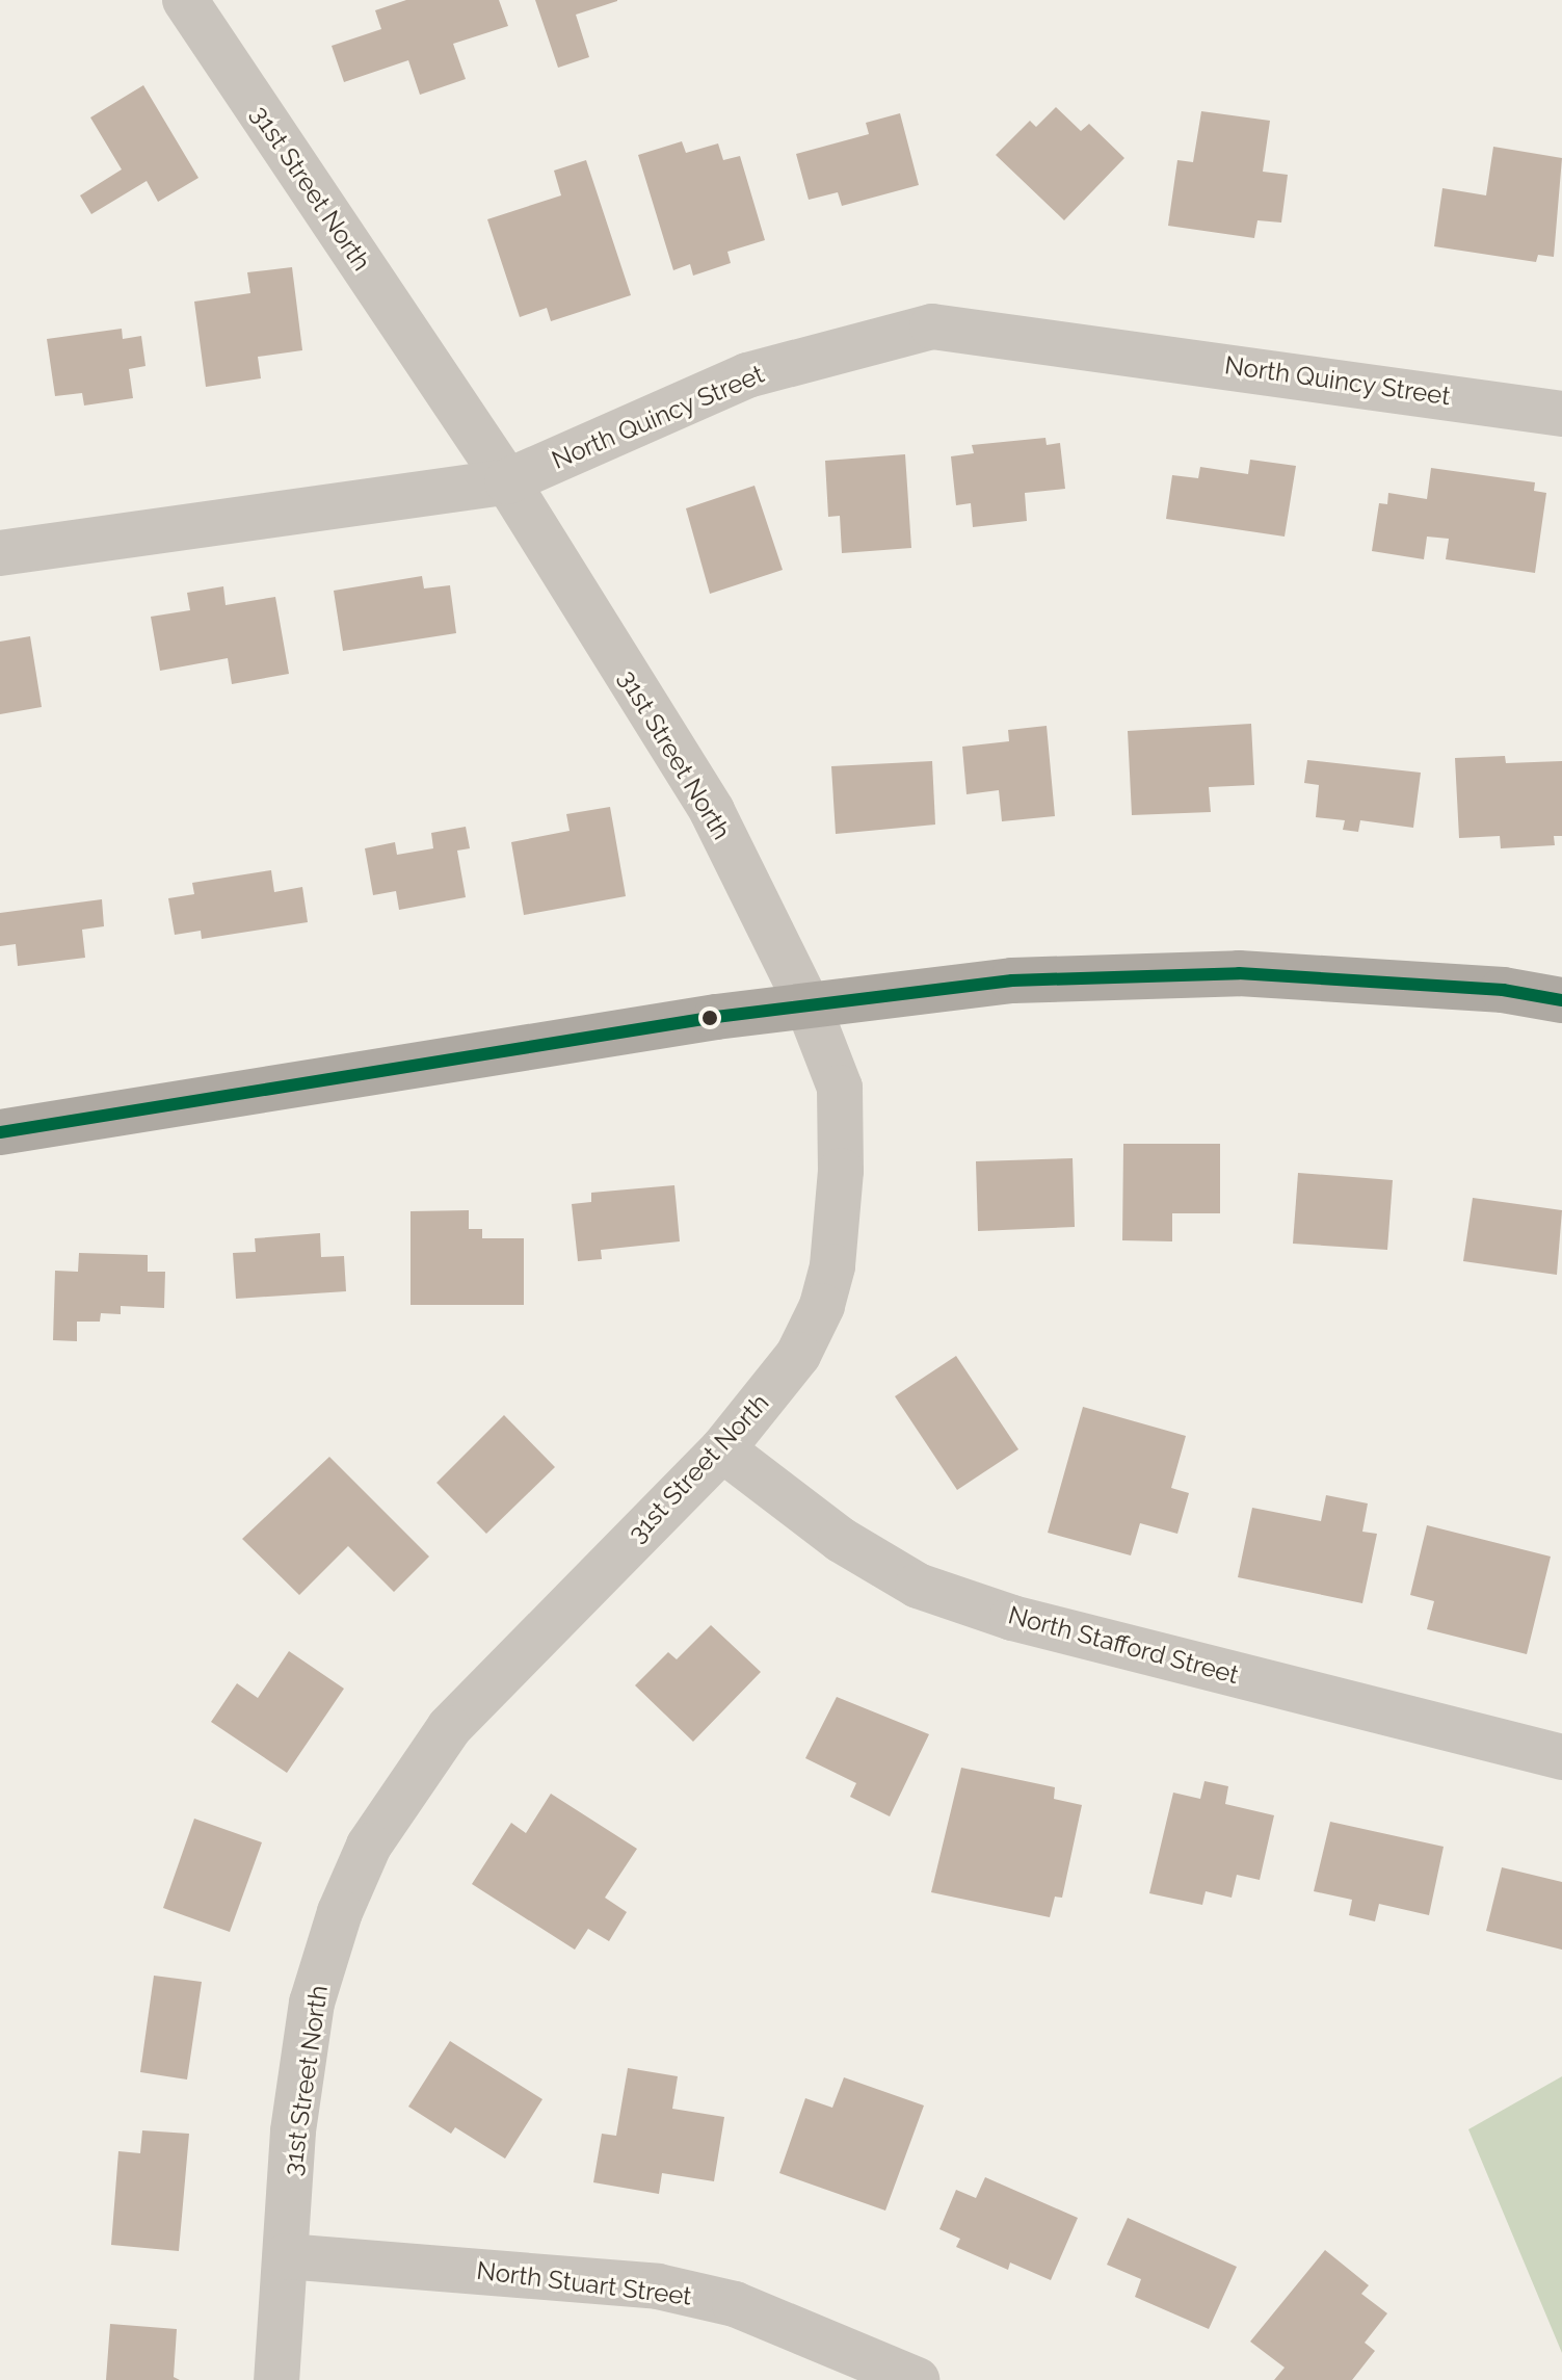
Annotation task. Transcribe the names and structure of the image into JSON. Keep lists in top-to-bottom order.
{
  "streets": {
    "street": [
      "31st Street North",
      "North Quincy Street",
      "North Stafford Street",
      "North Stuart Street"
    ]
  },
  "crossings": [
    ["31st Street North", "North Quincy Street"],
    ["31st Street North", "North Stafford Street"],
    ["31st Street North", "North Stuart Street"]
  ]
}
